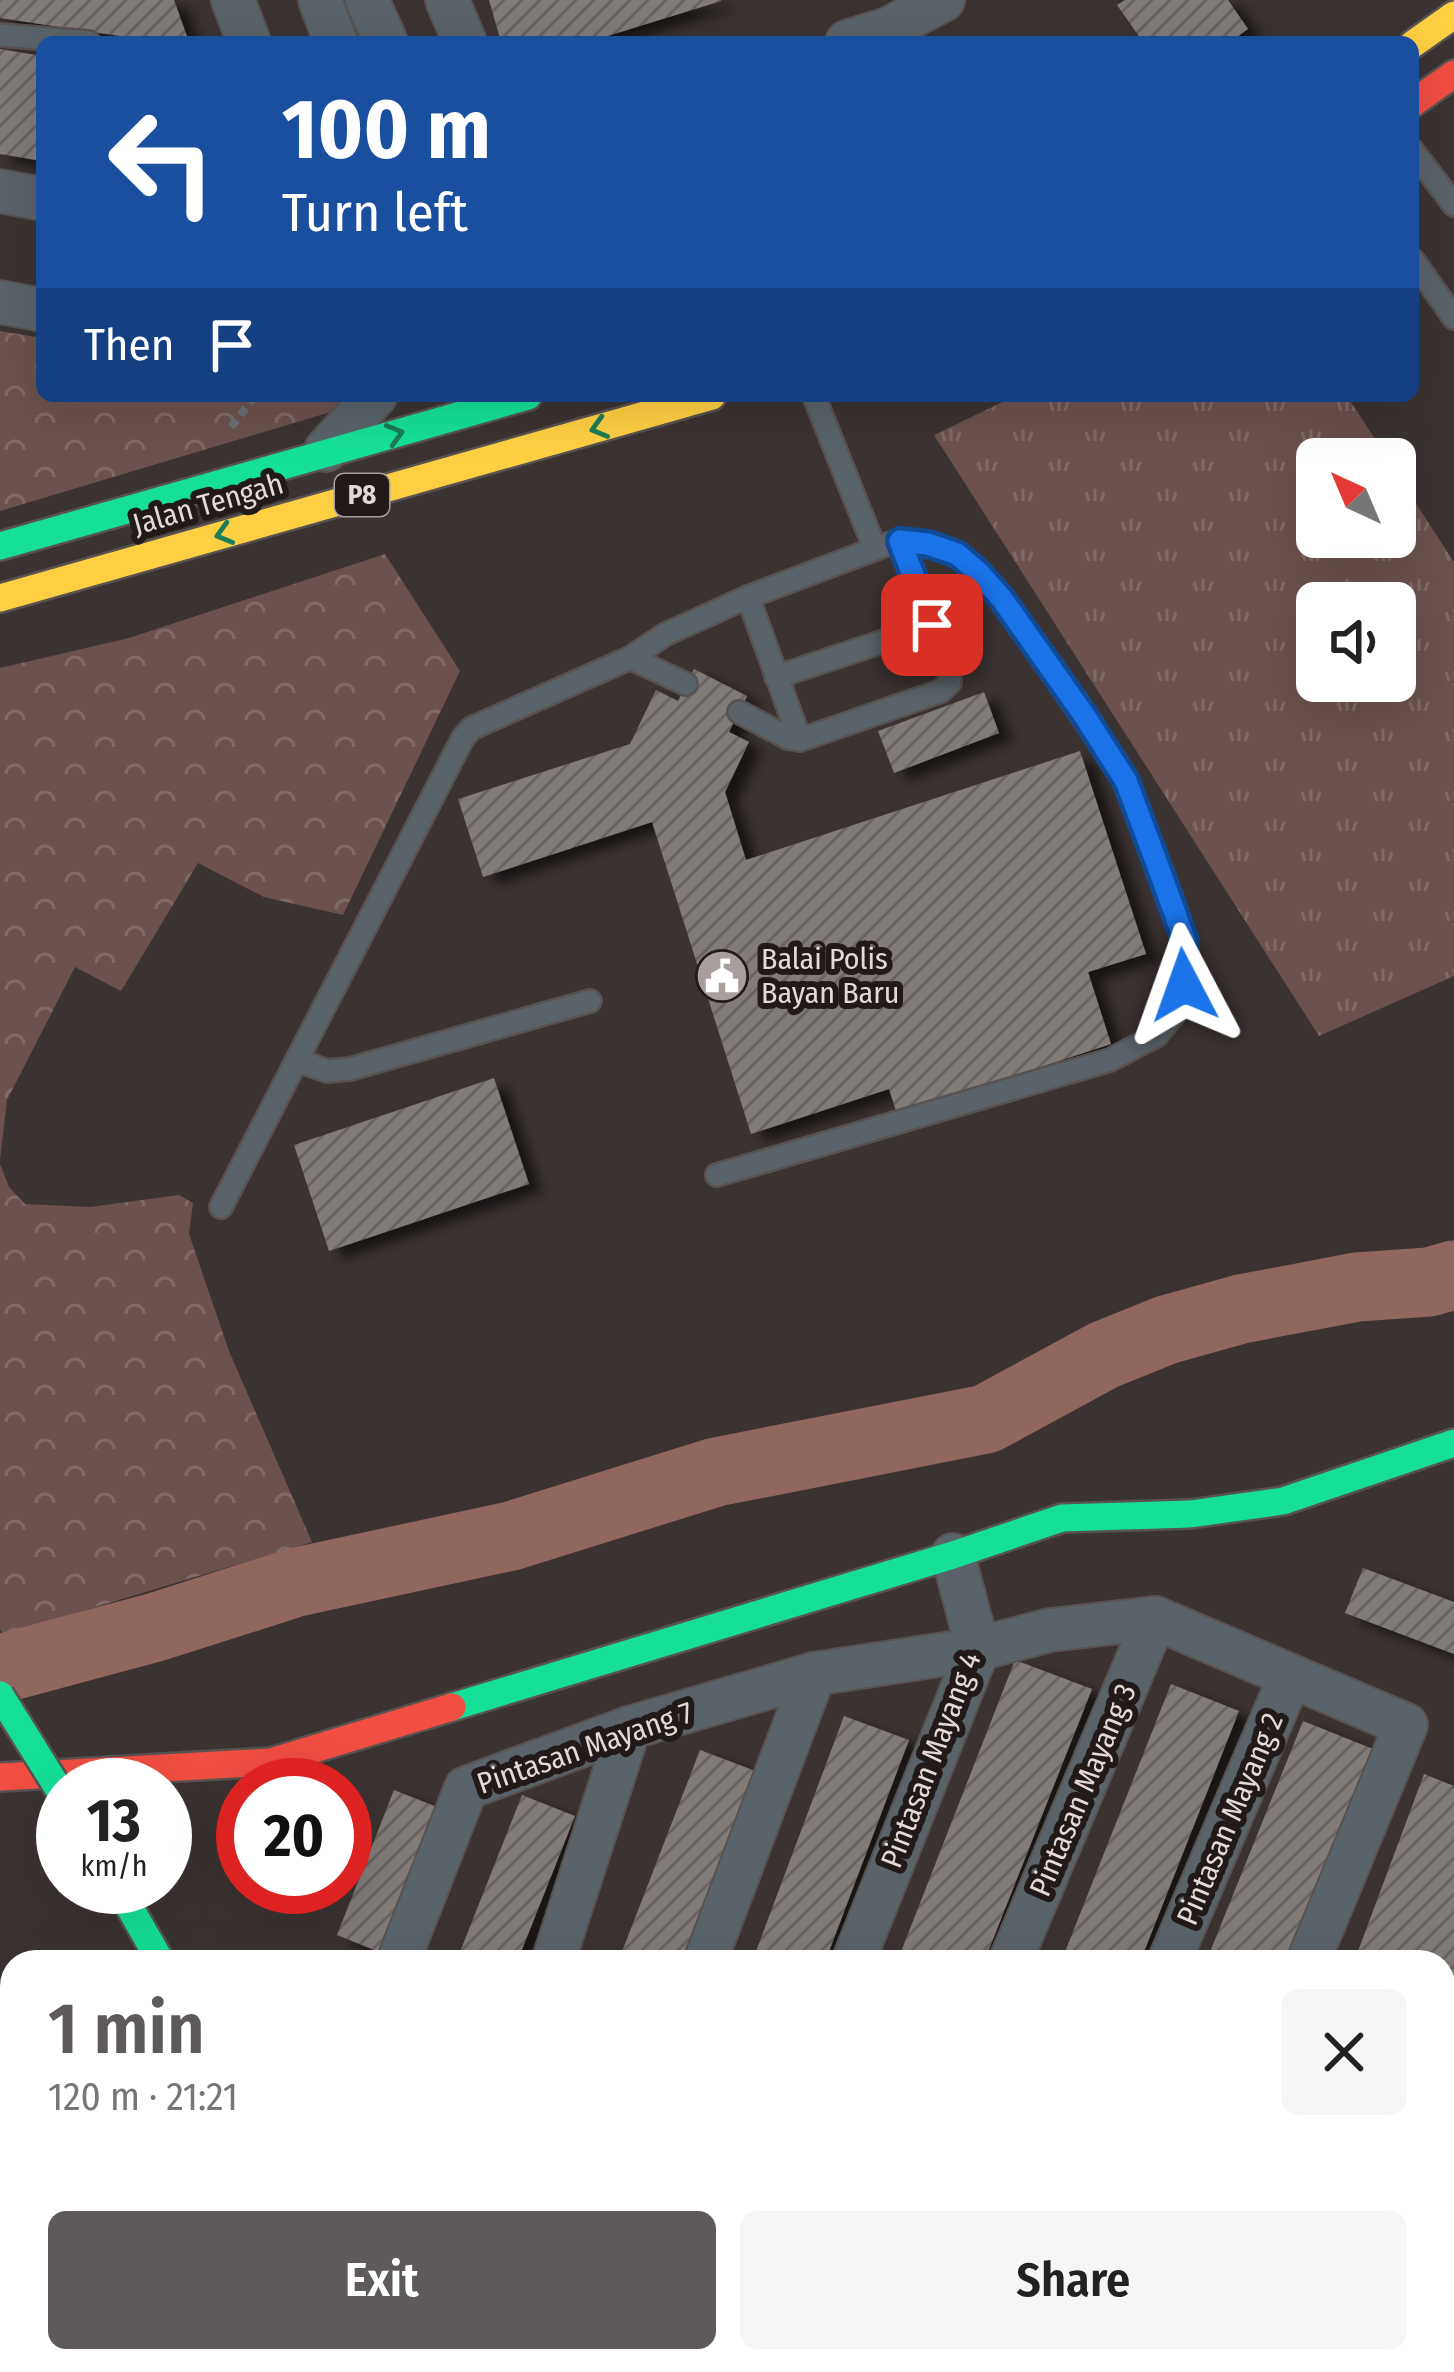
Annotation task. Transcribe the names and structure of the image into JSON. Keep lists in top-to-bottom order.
{
  "streets": {
    "main road": ["P8", "Jalan Tengah"],
    "street": [
      "Pintasan Mayang 7",
      "Pintasan Mayang 4",
      "Pintasan Mayang 3",
      "Pintasan Mayang 2"
    ]
  },
  "crossings": [
    ["Pintasan Mayang 7", "Pintasan Mayang 4"],
    ["Pintasan Mayang 7", "Pintasan Mayang 3"]
  ],
  "places": {
    "public building": ["Balai Polis Bayan Baru"]
  },
  "north": "top left",
  "page": {
    "turn": ["100 m", "Turn left"],
    "then": "Then",
    "speed": "13 km/h",
    "limit": "20",
    "heading": ["1 min", "120 m · 21:21"],
    "buttons": ["Exit", "Share"]
  }
}
